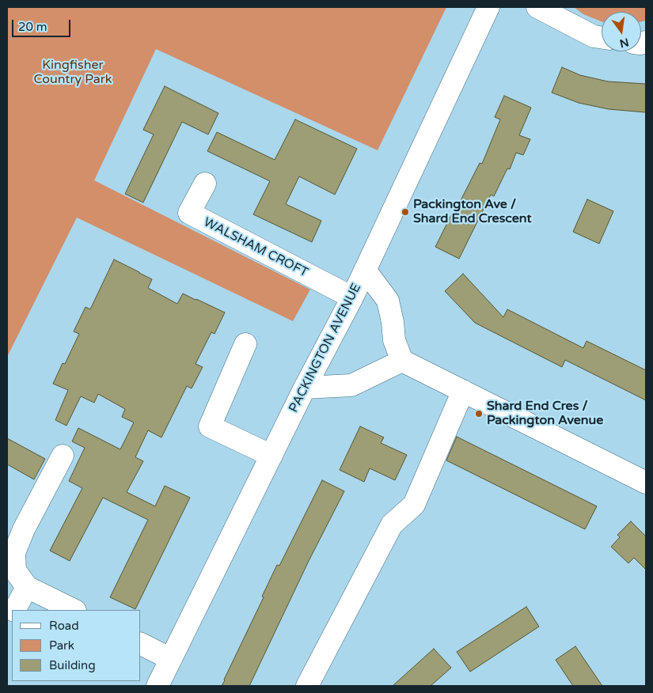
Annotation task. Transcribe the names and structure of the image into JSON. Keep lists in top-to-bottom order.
{
  "streets": {
    "street": ["WALSHAM CROFT", "PACKINGTON AVENUE"]
  },
  "crossings": [
    ["WALSHAM CROFT", "PACKINGTON AVENUE"]
  ],
  "parks": ["Kingfisher Country Park"],
  "places": ["Packington Ave / Shard End Crescent", "Shard End Cres / Packington Avenue"],
  "legend": ["Road", "Park", "Building"],
  "scale_bar": "20 m",
  "north": "bottom"
}
